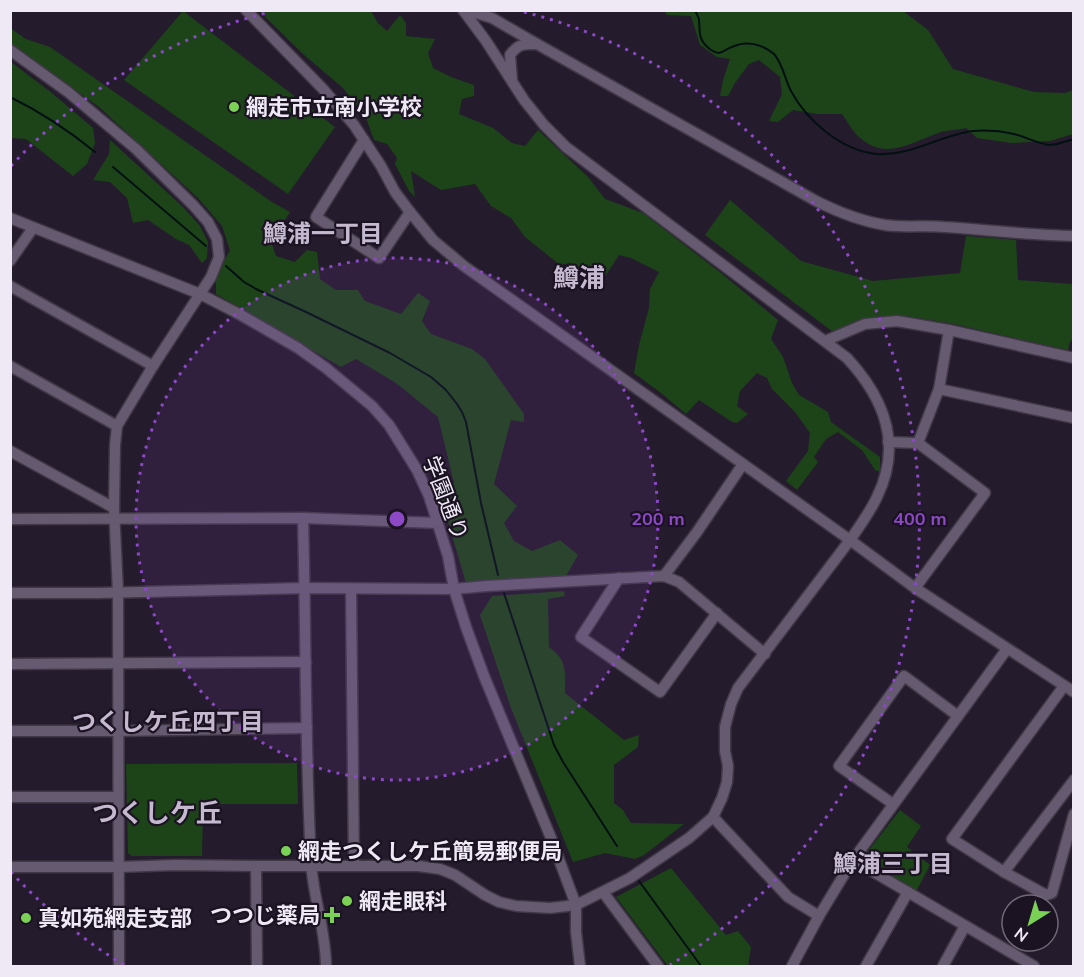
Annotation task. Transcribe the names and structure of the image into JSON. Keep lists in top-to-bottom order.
{
  "streets": {
    "street": ["学園通り"]
  },
  "districts": [
    "鱒浦一丁目",
    "鱒浦",
    "つくしケ丘四丁目",
    "つくしケ丘",
    "鱒浦三丁目"
  ],
  "places": {
    "other": [
      "網走市立南小学校",
      "網走つくしケ丘簡易郵便局",
      "網走眼科",
      "真如苑網走支部"
    ],
    "health": ["つつじ薬局"]
  },
  "north": "bottom left",
  "rings": ["200 m", "400 m"]
}
